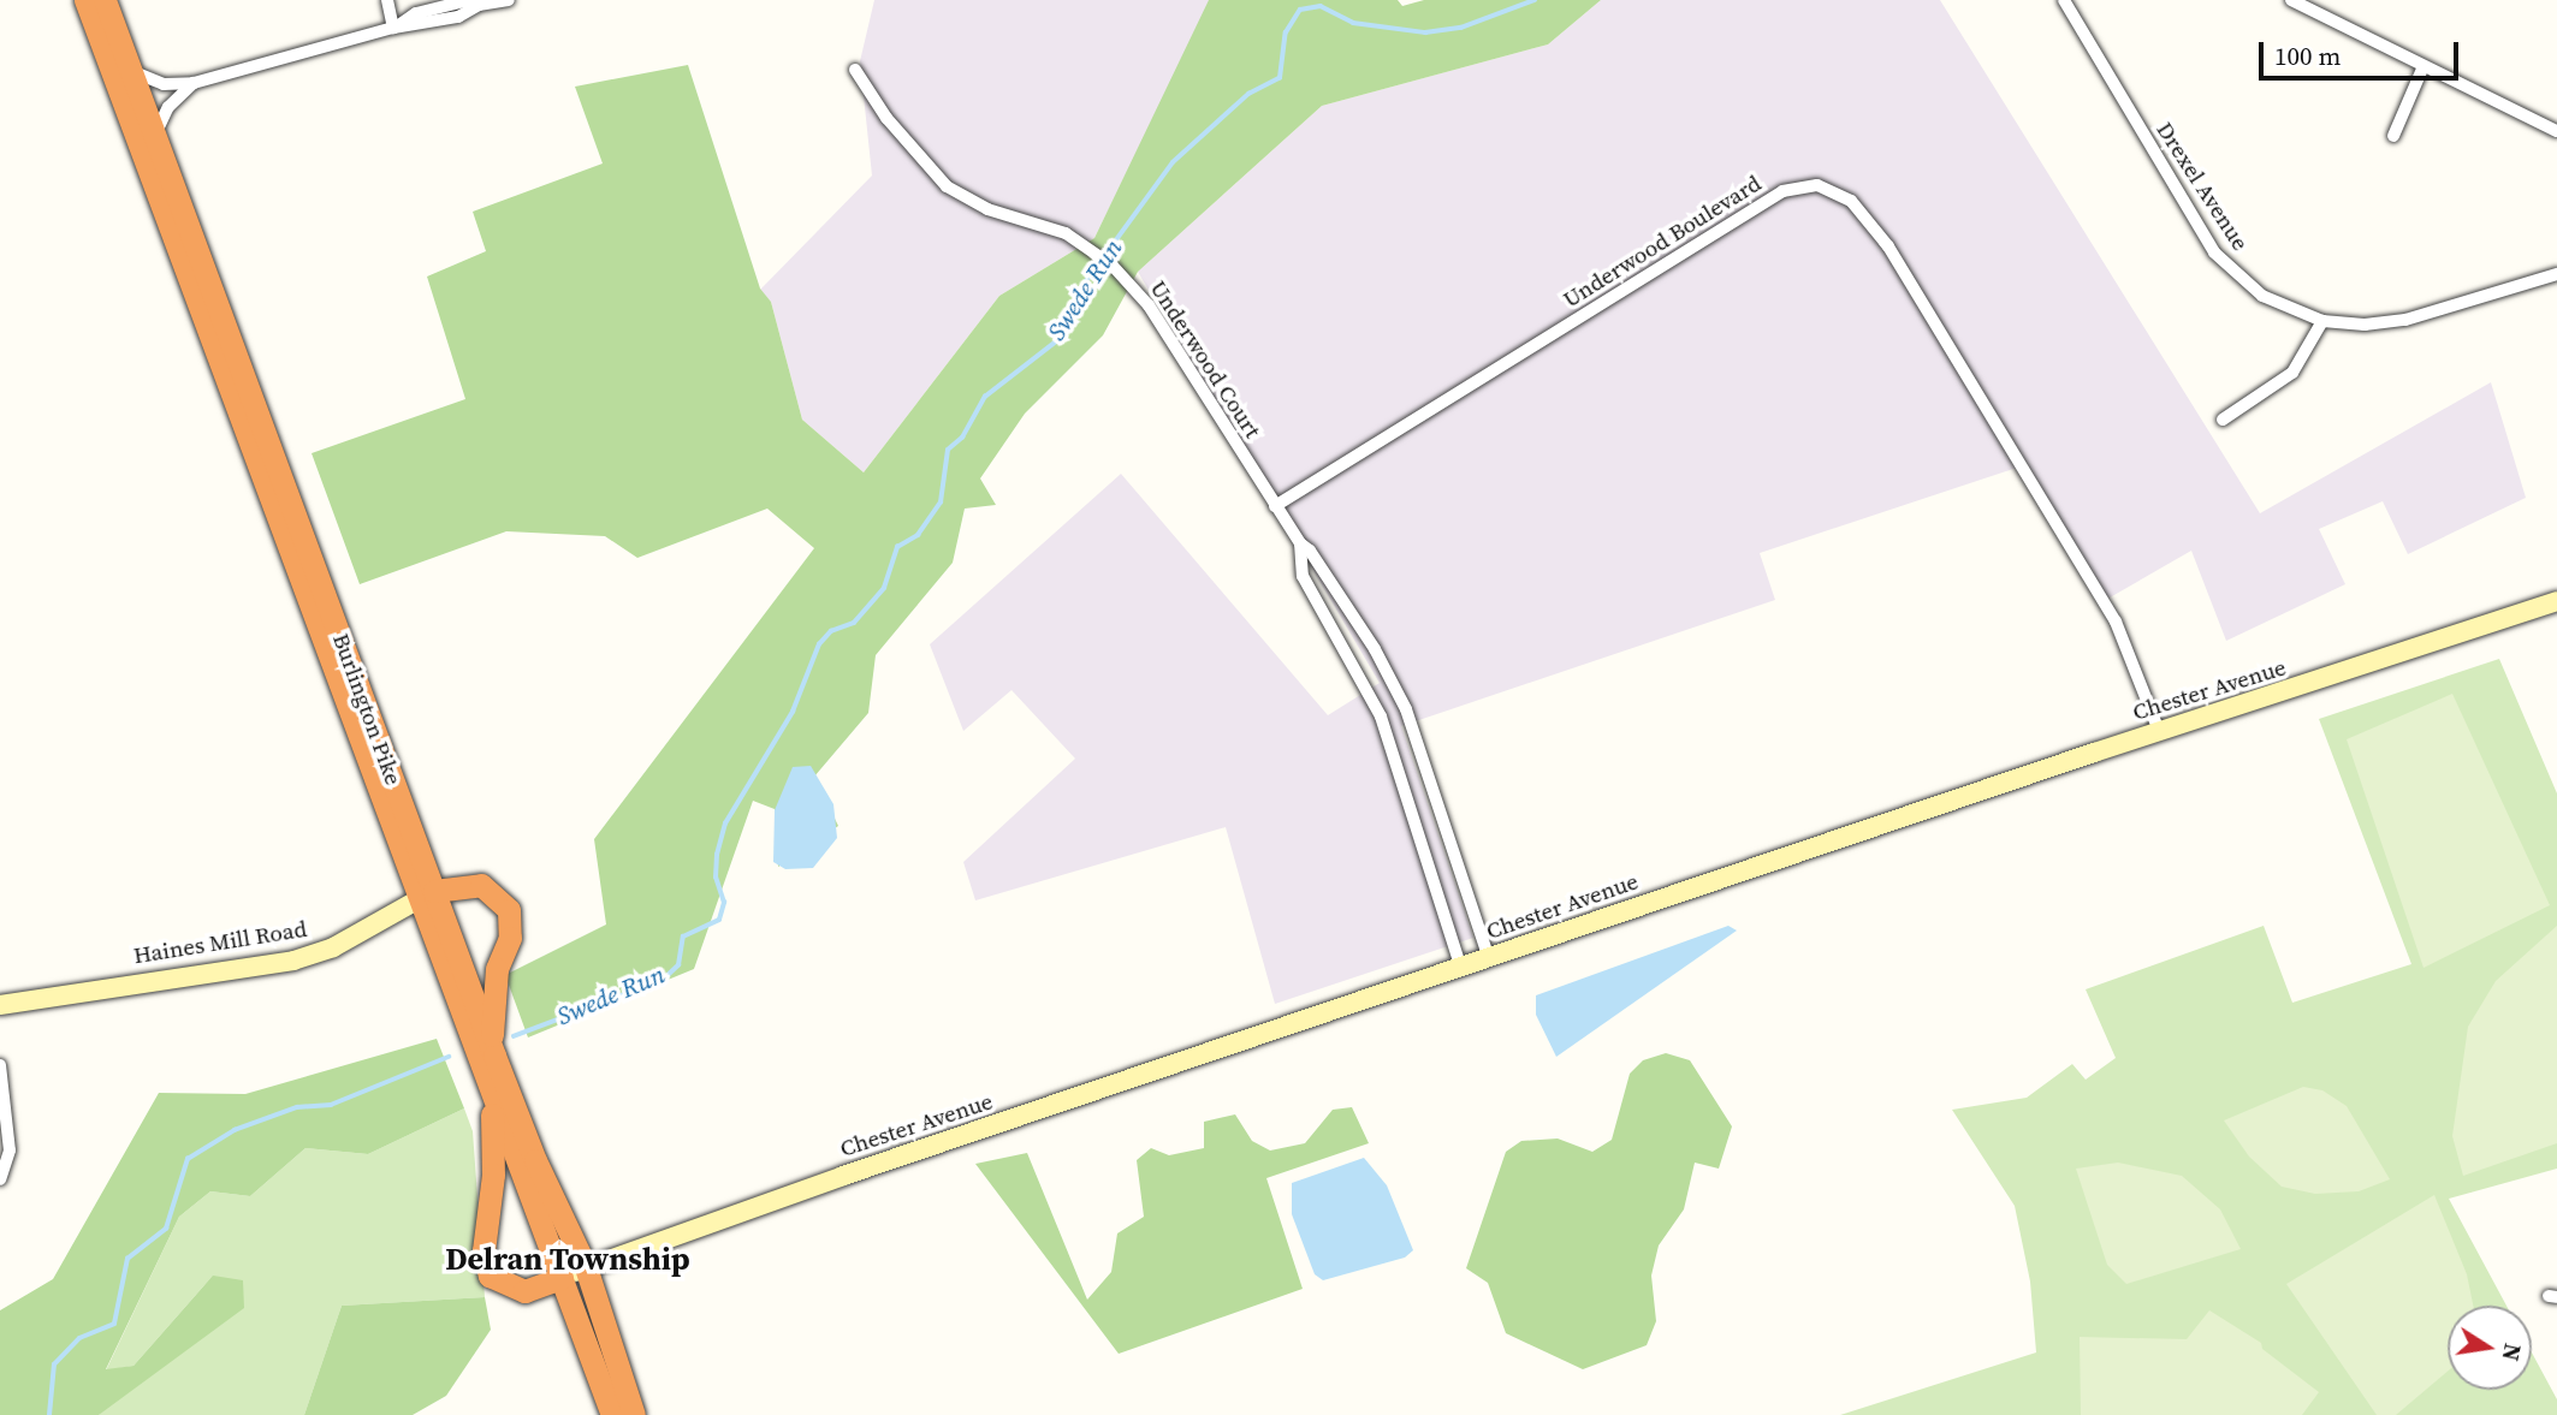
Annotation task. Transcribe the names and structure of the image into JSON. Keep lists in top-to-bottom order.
{
  "streets": {
    "highway": ["Burlington Pike"],
    "street": [
      "Drexel Avenue",
      "Underwood Boulevard",
      "Underwood Court",
      "Chester Avenue",
      "Haines Mill Road"
    ]
  },
  "crossings": [
    ["Underwood Boulevard", "Underwood Court"],
    ["Underwood Boulevard", "Chester Avenue"],
    ["Chester Avenue", "Burlington Pike"],
    ["Burlington Pike", "Haines Mill Road"]
  ],
  "districts": ["Delran Township"],
  "water": ["Swede Run"],
  "scale_bar": "100 m",
  "north": "right"
}
